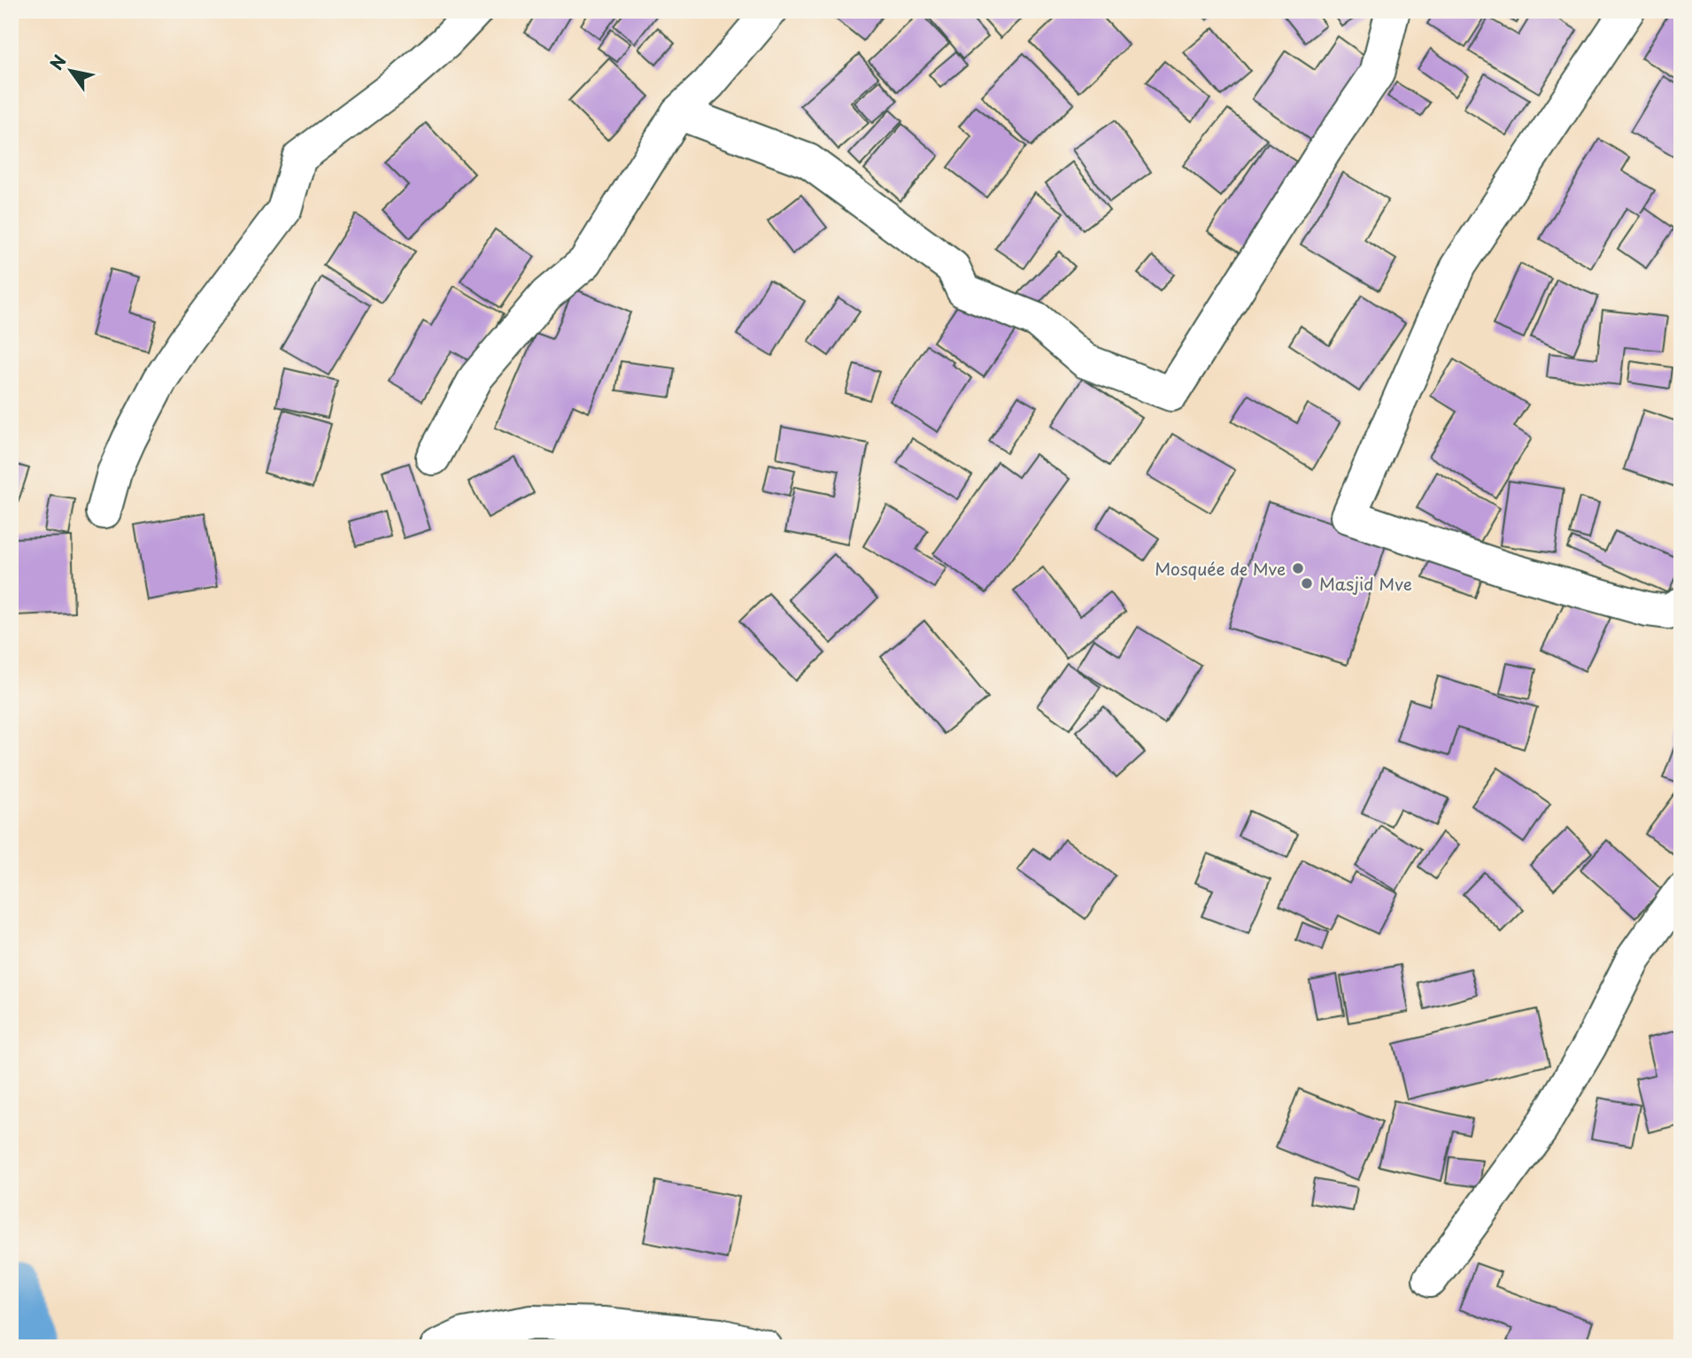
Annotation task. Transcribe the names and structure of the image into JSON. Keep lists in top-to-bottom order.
{
  "places": ["Mosquée de Mve", "Masjid Mve"],
  "north": "top left"
}
